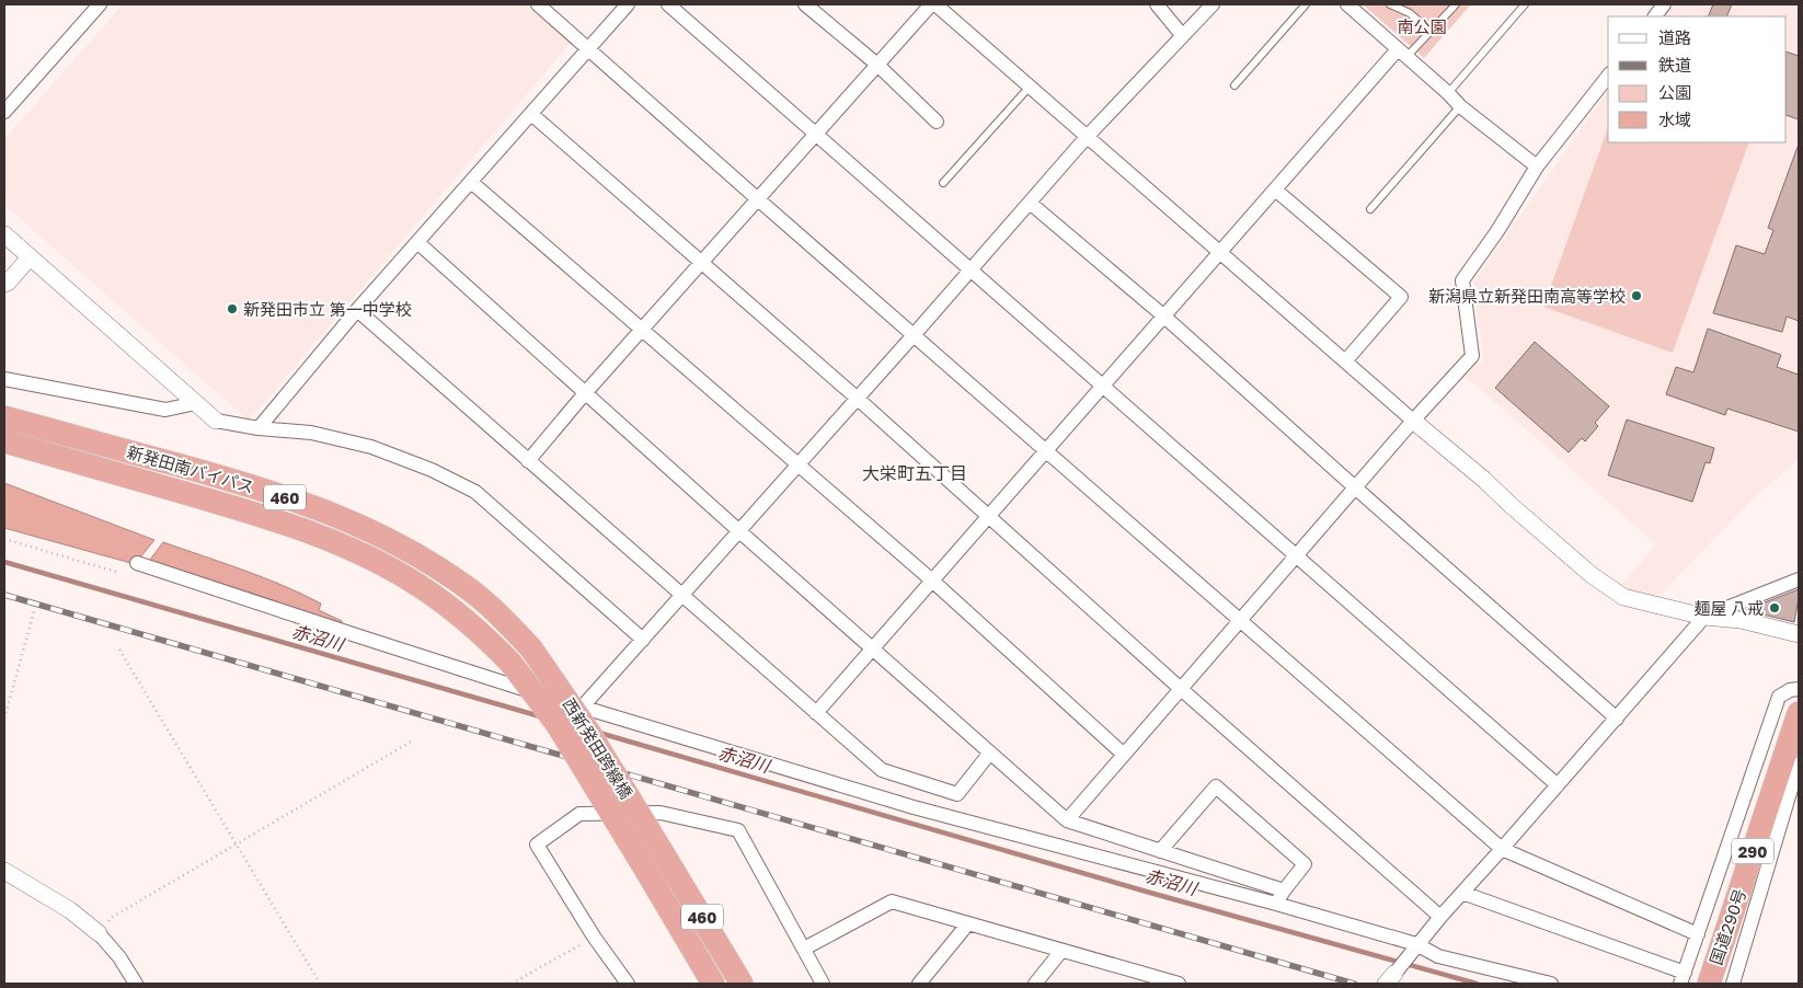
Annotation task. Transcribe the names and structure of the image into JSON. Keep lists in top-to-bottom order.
{
  "streets": {
    "highway": [
      "新発田南バイパス",
      "460",
      "西新発田跨線橋",
      "290",
      "国道290号"
    ]
  },
  "crossings": [
    ["新発田南バイパス", "西新発田跨線橋"]
  ],
  "districts": ["大栄町五丁目"],
  "water": ["赤沼川"],
  "parks": ["南公園"],
  "places": ["新潟県立新発田南高等学校", "新発田市立 第一中学校", "麺屋 八戒"],
  "legend": [
    "道路",
    "鉄道",
    "公園",
    "水域"
  ]
}
